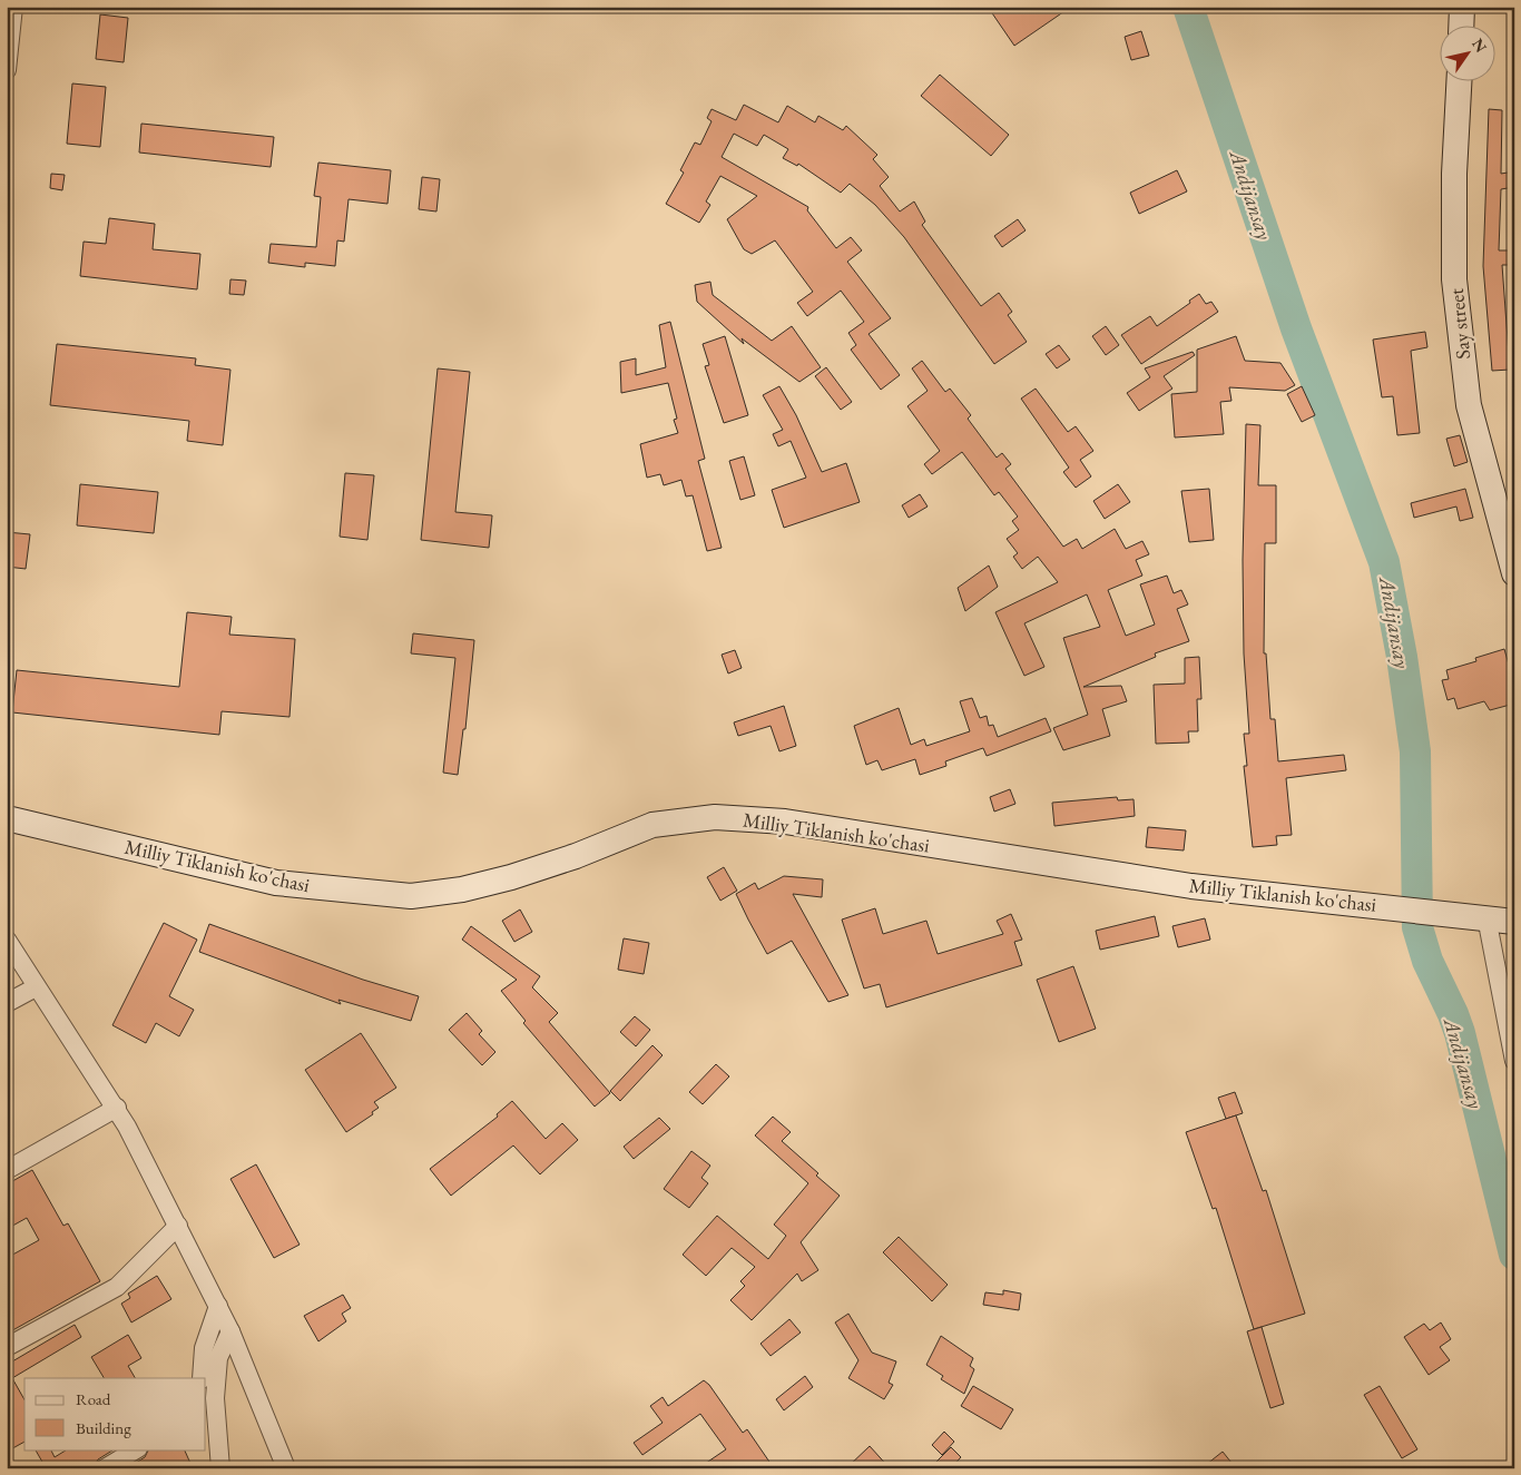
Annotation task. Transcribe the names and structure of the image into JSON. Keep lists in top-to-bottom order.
{
  "streets": {
    "main road": ["Say street", "Milliy Tiklanish ko'chasi"]
  },
  "water": ["Andijansay"],
  "legend": ["Road", "Building"],
  "north": "top right"
}
